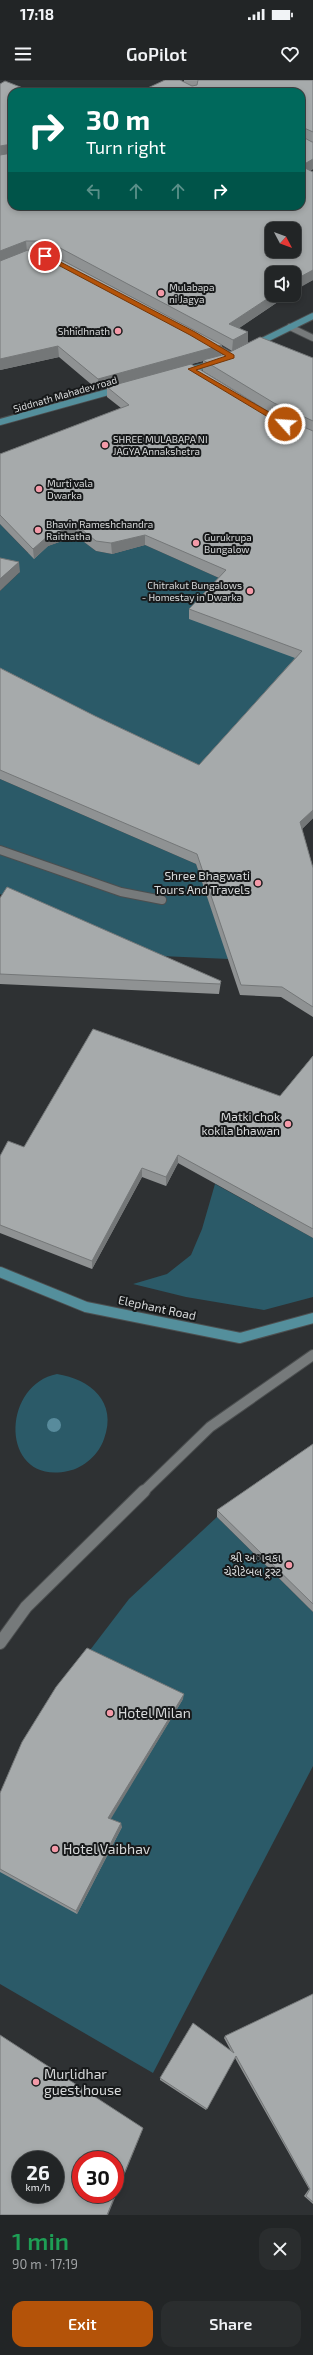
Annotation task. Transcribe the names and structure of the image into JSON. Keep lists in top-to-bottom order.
{
  "streets": {
    "main road": ["Siddnath Mahadev road", "Elephant Road"]
  },
  "places": [
    "Mulabapa ni Jagya",
    "Shhidhnath",
    "SHREE MULABAPA NI JAGYA Annakshetra",
    "Murti vala Dwarka",
    "Bhavin Rameshchandra Raithatha",
    "Gurukrupa Bungalow",
    "Chitrakut Bungalows - Homestay in Dwarka",
    "Shree Bhagwati Tours And Travels",
    "Matki chok kokila bhawan",
    "શ્રી અાવકા ચેરીટેબલ ટ્રસ્ટ",
    "Hotel Milan",
    "Hotel Vaibhav",
    "Murlidhar guest house"
  ],
  "north": "bottom right",
  "page": {
    "status": "17:18",
    "header": "GoPilot",
    "turn": ["30 m", "Turn right"],
    "speed": "26 km/h",
    "limit": "30",
    "heading": ["1 min", "90 m · 17:19"],
    "buttons": ["Exit", "Share"]
  }
}
